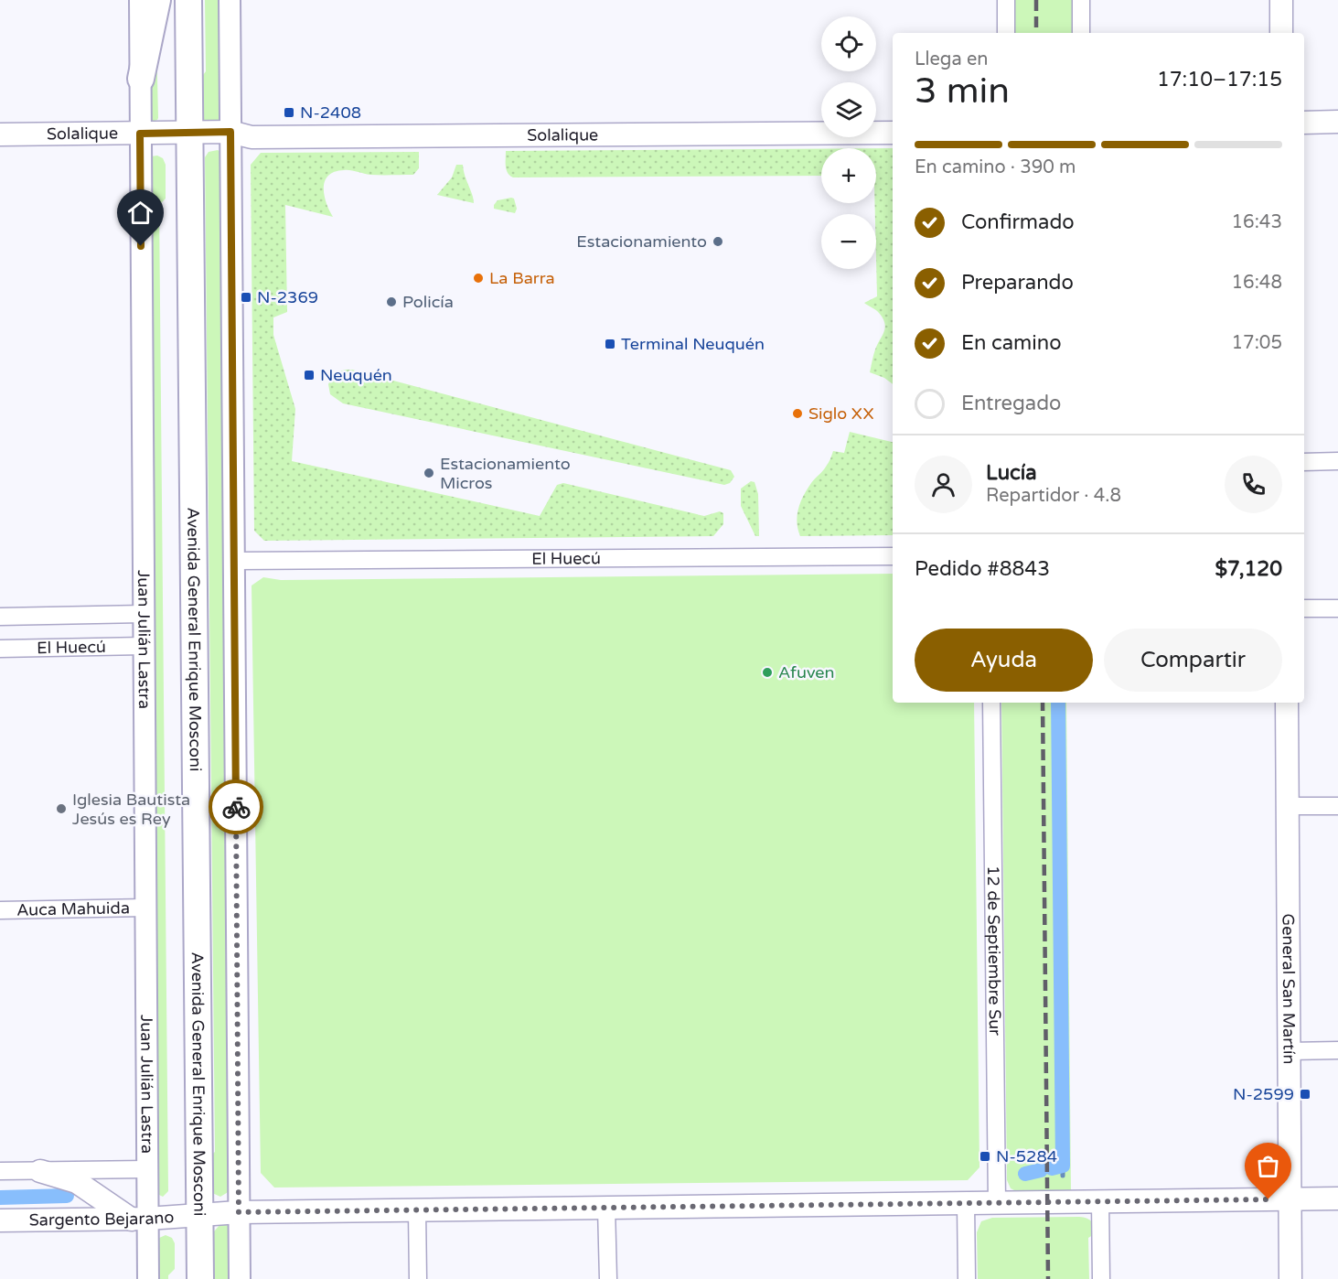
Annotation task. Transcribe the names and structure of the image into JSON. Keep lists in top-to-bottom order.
{
  "streets": {
    "highway": ["Avenida General Enrique Mosconi"],
    "main road": ["Solalique", "General San Martín", "Sargento Bejarano"],
    "street": [
      "El Huecú",
      "Juan Julián Lastra",
      "Auca Mahuida",
      "12 de Septiembre Sur"
    ]
  },
  "crossings": [
    ["Solalique", "Juan Julián Lastra"],
    ["Solalique", "Avenida General Enrique Mosconi"],
    ["El Huecú", "Juan Julián Lastra"],
    ["Juan Julián Lastra", "Auca Mahuida"],
    ["Juan Julián Lastra", "Sargento Bejarano"],
    ["Avenida General Enrique Mosconi", "Sargento Bejarano"],
    ["12 de Septiembre Sur", "Sargento Bejarano"],
    ["General San Martín", "Sargento Bejarano"]
  ],
  "places": {
    "transit": [
      "N-2408",
      "N-2369",
      "Terminal Neuquén",
      "Neuquén",
      "N-2599",
      "N-5284"
    ],
    "other": [
      "Estacionamiento",
      "La Barra",
      "Policía",
      "Siglo XX",
      "Estacionamiento Micros",
      "Afuven",
      "Iglesia Bautista Jesús es Rey"
    ]
  },
  "page": {
    "map_buttons": ["+", "−"],
    "heading": ["3 min", "Llega en", "17:10–17:15"],
    "panel": [
      "Lucía",
      "Repartidor · 4.8",
      "Pedido #8843",
      "$7,120"
    ],
    "bar": "En camino · 390 m",
    "list": [
      ["Confirmado", "16:43"],
      ["Preparando", "16:48"],
      ["En camino", "17:05"],
      "Entregado"
    ],
    "buttons": ["Ayuda", "Compartir"]
  }
}
